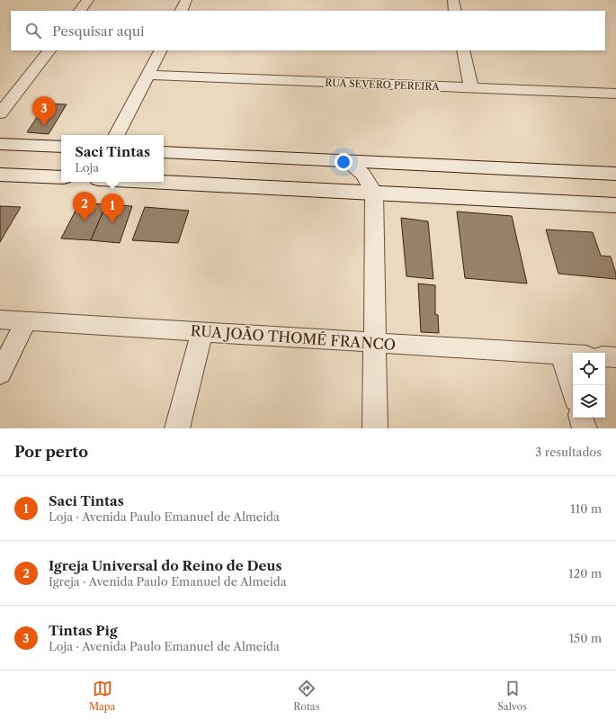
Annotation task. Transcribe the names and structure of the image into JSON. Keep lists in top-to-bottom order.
{
  "streets": {
    "street": ["RUA SEVERO PEREIRA", "RUA JOÃO THOMÉ FRANCO"]
  },
  "page": {
    "search": "Pesquisar aqui",
    "pins": ["3", "2", "1"],
    "popup": ["Saci Tintas", "Loja"],
    "heading": ["Por perto", "3 resultados"],
    "list": [
      {
        "mark": "1",
        "name": "Saci Tintas",
        "note": "Loja · Avenida Paulo Emanuel de Almeida",
        "value": "110 m"
      },
      {
        "mark": "2",
        "name": "Igreja Universal do Reino de Deus",
        "note": "Igreja · Avenida Paulo Emanuel de Almeida",
        "value": "120 m"
      },
      {
        "mark": "3",
        "name": "Tintas Pig",
        "note": "Loja · Avenida Paulo Emanuel de Almeida",
        "value": "150 m"
      }
    ],
    "nav": ["Mapa", "Rotas", "Salvos"]
  }
}
